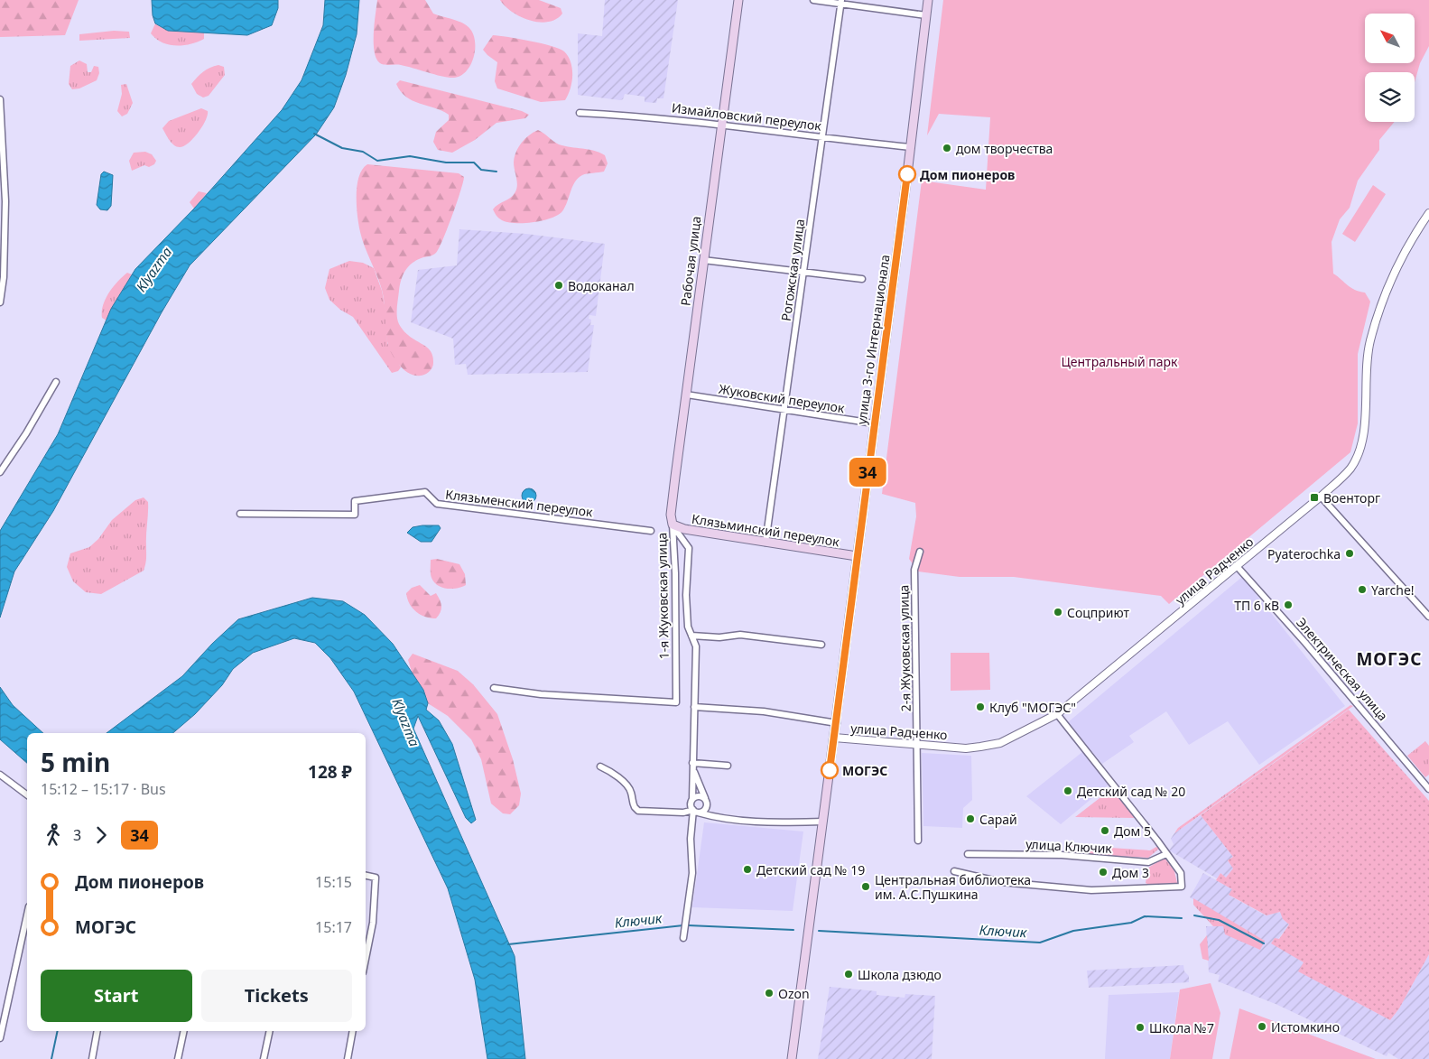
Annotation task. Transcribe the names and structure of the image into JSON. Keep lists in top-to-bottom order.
{
  "streets": {
    "main road": ["Рабочая улица", "улица 3-го Интернационала", "Клязьминский переулок"],
    "street": [
      "Измайловский переулок",
      "Рогожская улица",
      "Жуковский переулок",
      "Клязьменский переулок",
      "улица Радченко",
      "1-я Жуковская улица",
      "2-я Жуковская улица",
      "Электрическая улица",
      "улица Ключик"
    ]
  },
  "crossings": [
    ["Измайловский переулок", "Рабочая улица"],
    ["Измайловский переулок", "Рогожская улица"],
    ["Измайловский переулок", "улица 3-го Интернационала"],
    ["Рабочая улица", "Жуковский переулок"],
    ["Рабочая улица", "Клязьминский переулок"],
    ["Рабочая улица", "1-я Жуковская улица"],
    ["Рогожская улица", "Жуковский переулок"],
    ["Рогожская улица", "Клязьминский переулок"],
    ["улица 3-го Интернационала", "Жуковский переулок"],
    ["улица 3-го Интернационала", "Клязьминский переулок"],
    ["улица 3-го Интернационала", "улица Радченко"],
    ["Клязьминский переулок", "1-я Жуковская улица"],
    ["улица Радченко", "2-я Жуковская улица"],
    ["улица Радченко", "Электрическая улица"]
  ],
  "districts": ["МОГЭС"],
  "water": ["Klyazma", "Ключик"],
  "parks": ["Центральный парк"],
  "places": {
    "other": [
      "дом творчества",
      "Дом пионеров",
      "Водоканал",
      "Pyaterochka",
      "Yarche!",
      "ТП 6 кВ",
      "Соцприют",
      "Клуб \"МОГЭС\"",
      "МОГЭС",
      "Детский сад № 20",
      "Сарай",
      "Дом 5",
      "Детский сад № 19",
      "Дом 3",
      "Центральная библиотека им. А.С.Пушкина",
      "Школа дзюдо",
      "Ozon",
      "Истомкино",
      "Школа №7"
    ],
    "transit": ["Военторг"]
  },
  "lines": ["bus line 34"],
  "north": "top left",
  "page": {
    "on_map": "34",
    "heading": ["5 min", "15:12 – 15:17 · Bus", "128 ₽"],
    "legs": ["3", "34"],
    "list": [
      {
        "name": "Дом пионеров",
        "value": "15:15"
      },
      {
        "name": "МОГЭС",
        "value": "15:17"
      }
    ],
    "buttons": ["Start", "Tickets"]
  }
}
